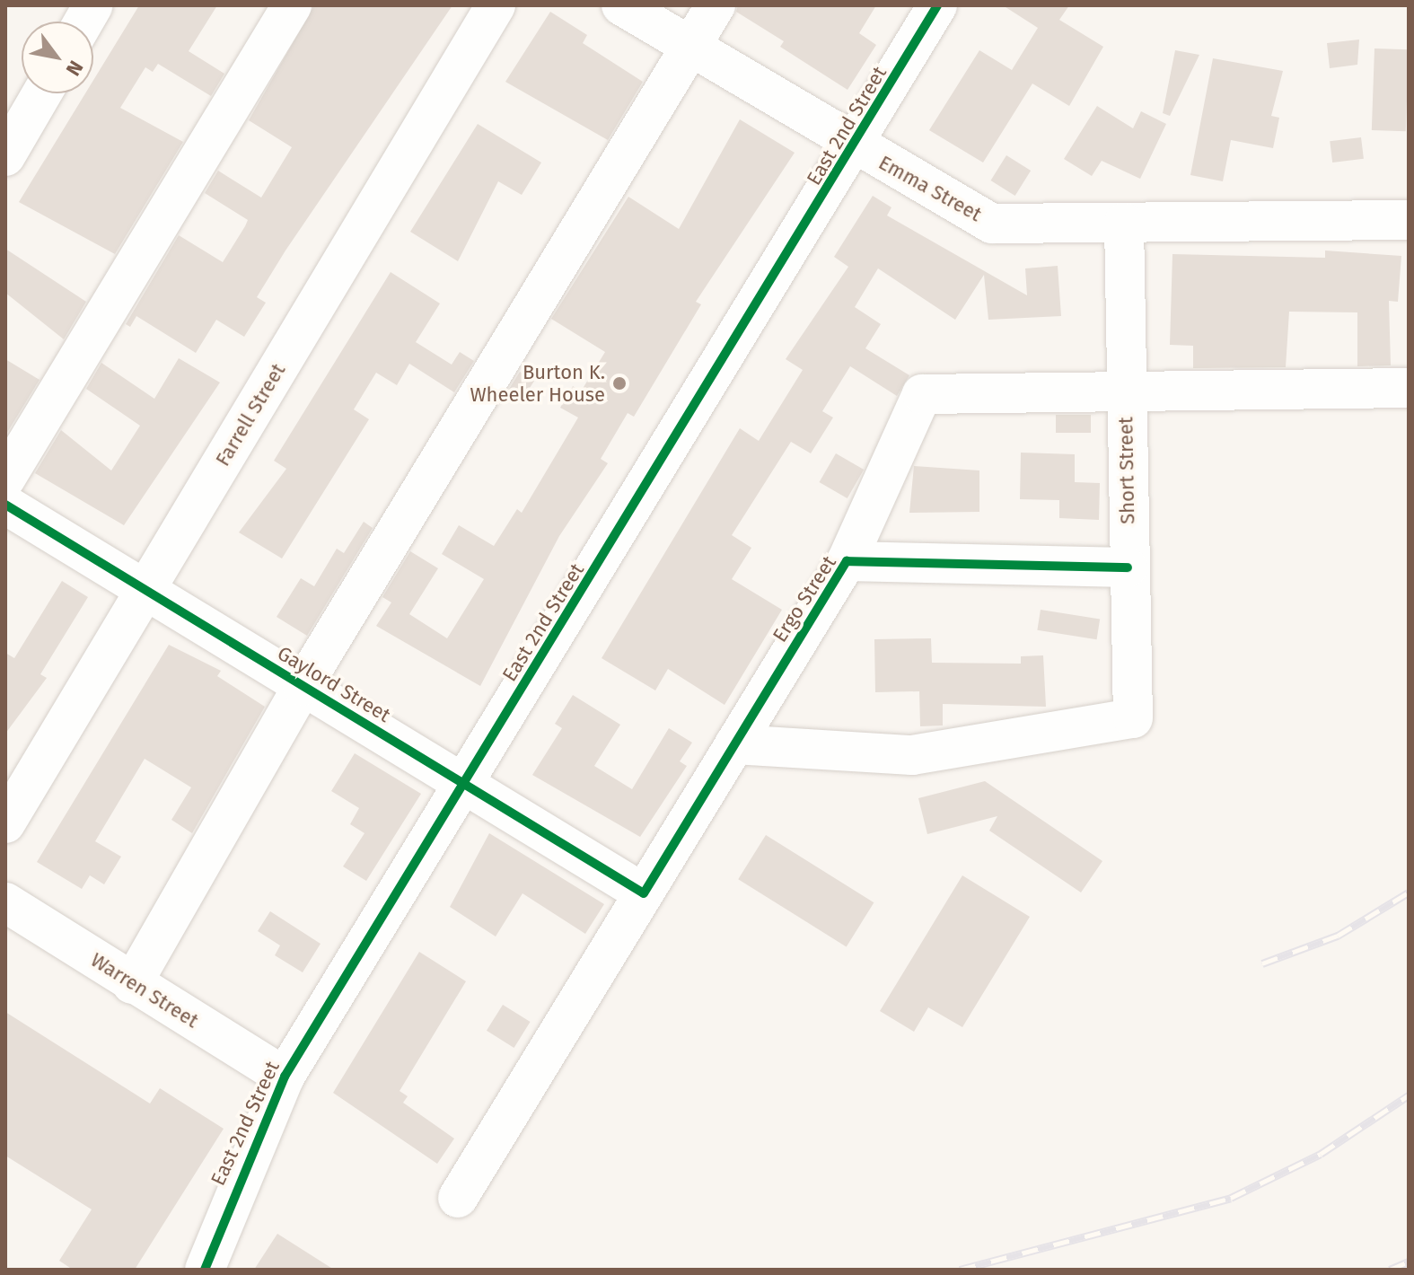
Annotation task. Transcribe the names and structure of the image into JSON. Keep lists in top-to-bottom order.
{
  "streets": {
    "street": [
      "East 2nd Street",
      "Emma Street",
      "Farrell Street",
      "Short Street",
      "Ergo Street",
      "Gaylord Street",
      "Warren Street"
    ]
  },
  "crossings": [
    ["East 2nd Street", "Emma Street"],
    ["East 2nd Street", "Gaylord Street"],
    ["East 2nd Street", "Warren Street"],
    ["Emma Street", "Short Street"],
    ["Farrell Street", "Gaylord Street"],
    ["Short Street", "Ergo Street"],
    ["Ergo Street", "Gaylord Street"]
  ],
  "places": ["Burton K. Wheeler House"],
  "north": "bottom right"
}
